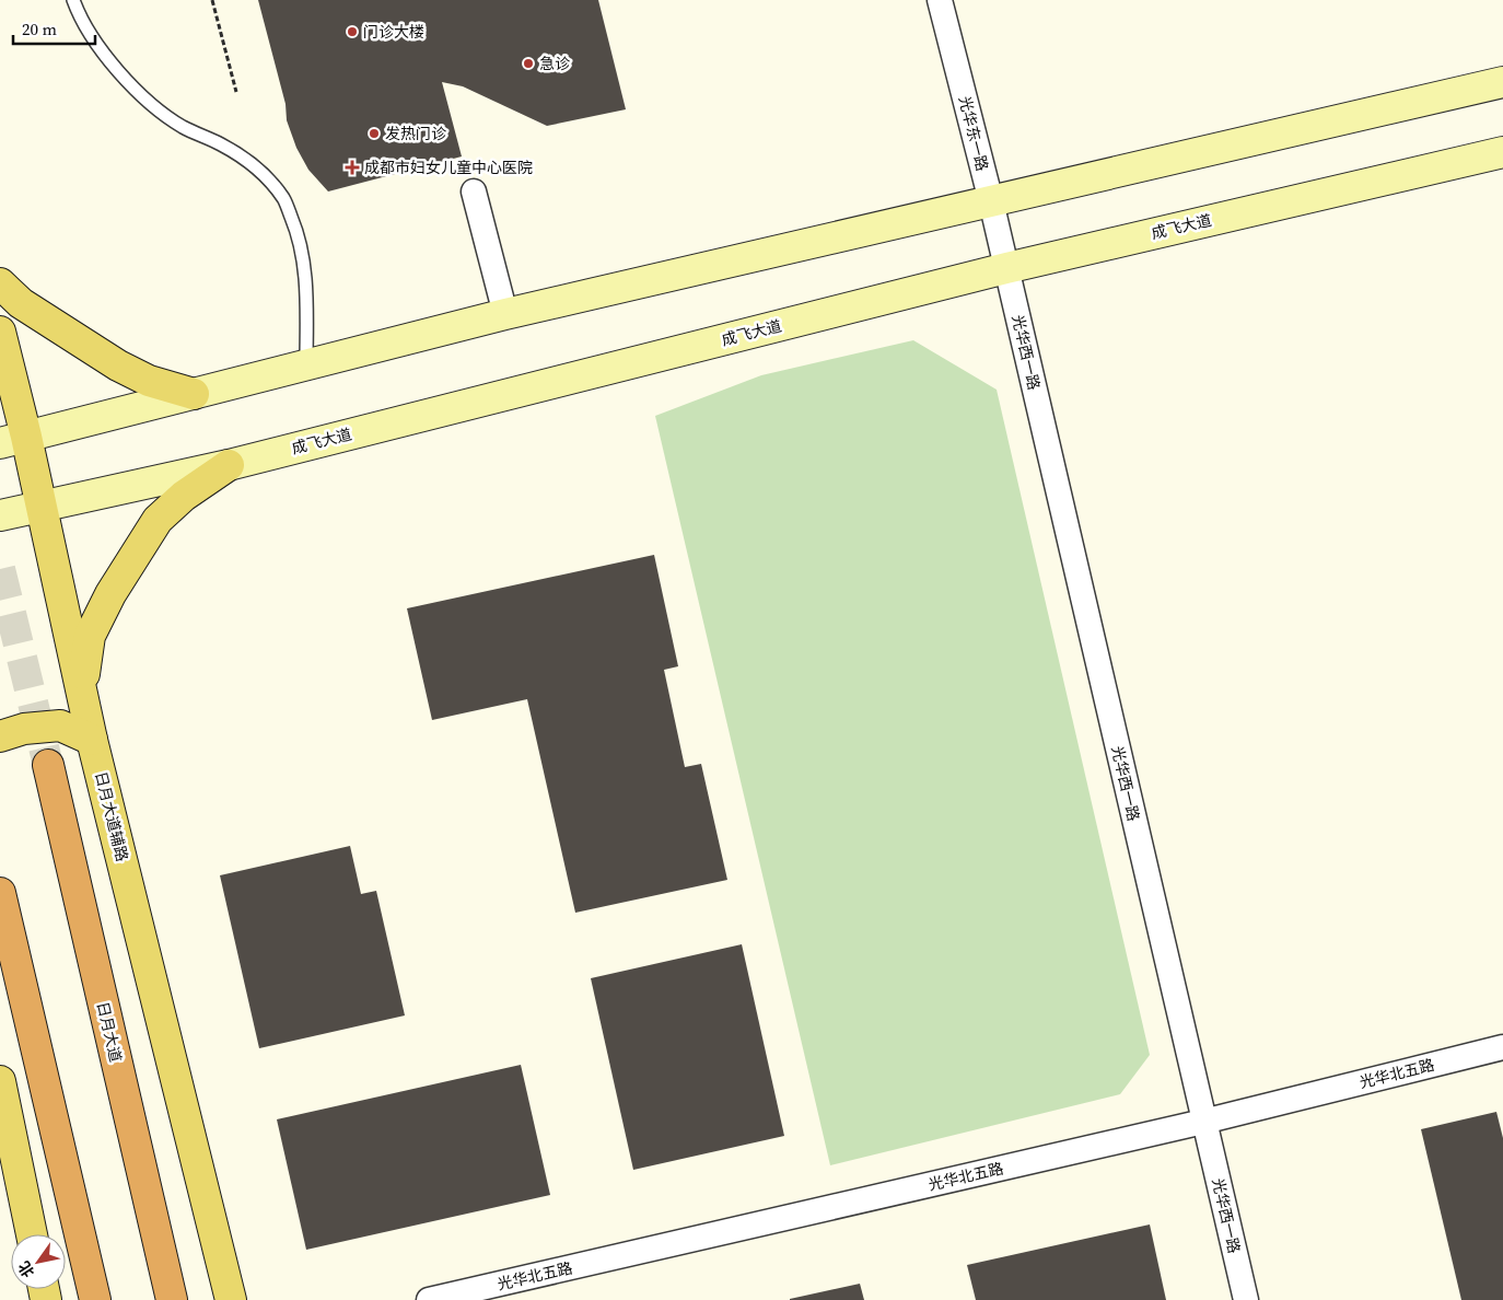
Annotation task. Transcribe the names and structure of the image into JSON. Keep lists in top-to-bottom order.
{
  "streets": {
    "highway": ["日月大道"],
    "main road": ["成飞大道", "日月大道辅路"],
    "street": ["光华东一路", "光华西一路", "光华北五路"]
  },
  "crossings": [
    ["光华东一路", "成飞大道"],
    ["光华东一路", "光华西一路"],
    ["成飞大道", "光华西一路"],
    ["成飞大道", "日月大道辅路"],
    ["光华西一路", "光华北五路"]
  ],
  "places": {
    "other": ["门诊大楼", "急诊", "发热门诊"],
    "health": ["成都市妇女儿童中心医院"]
  },
  "scale_bar": "20 m",
  "north": "bottom left"
}
